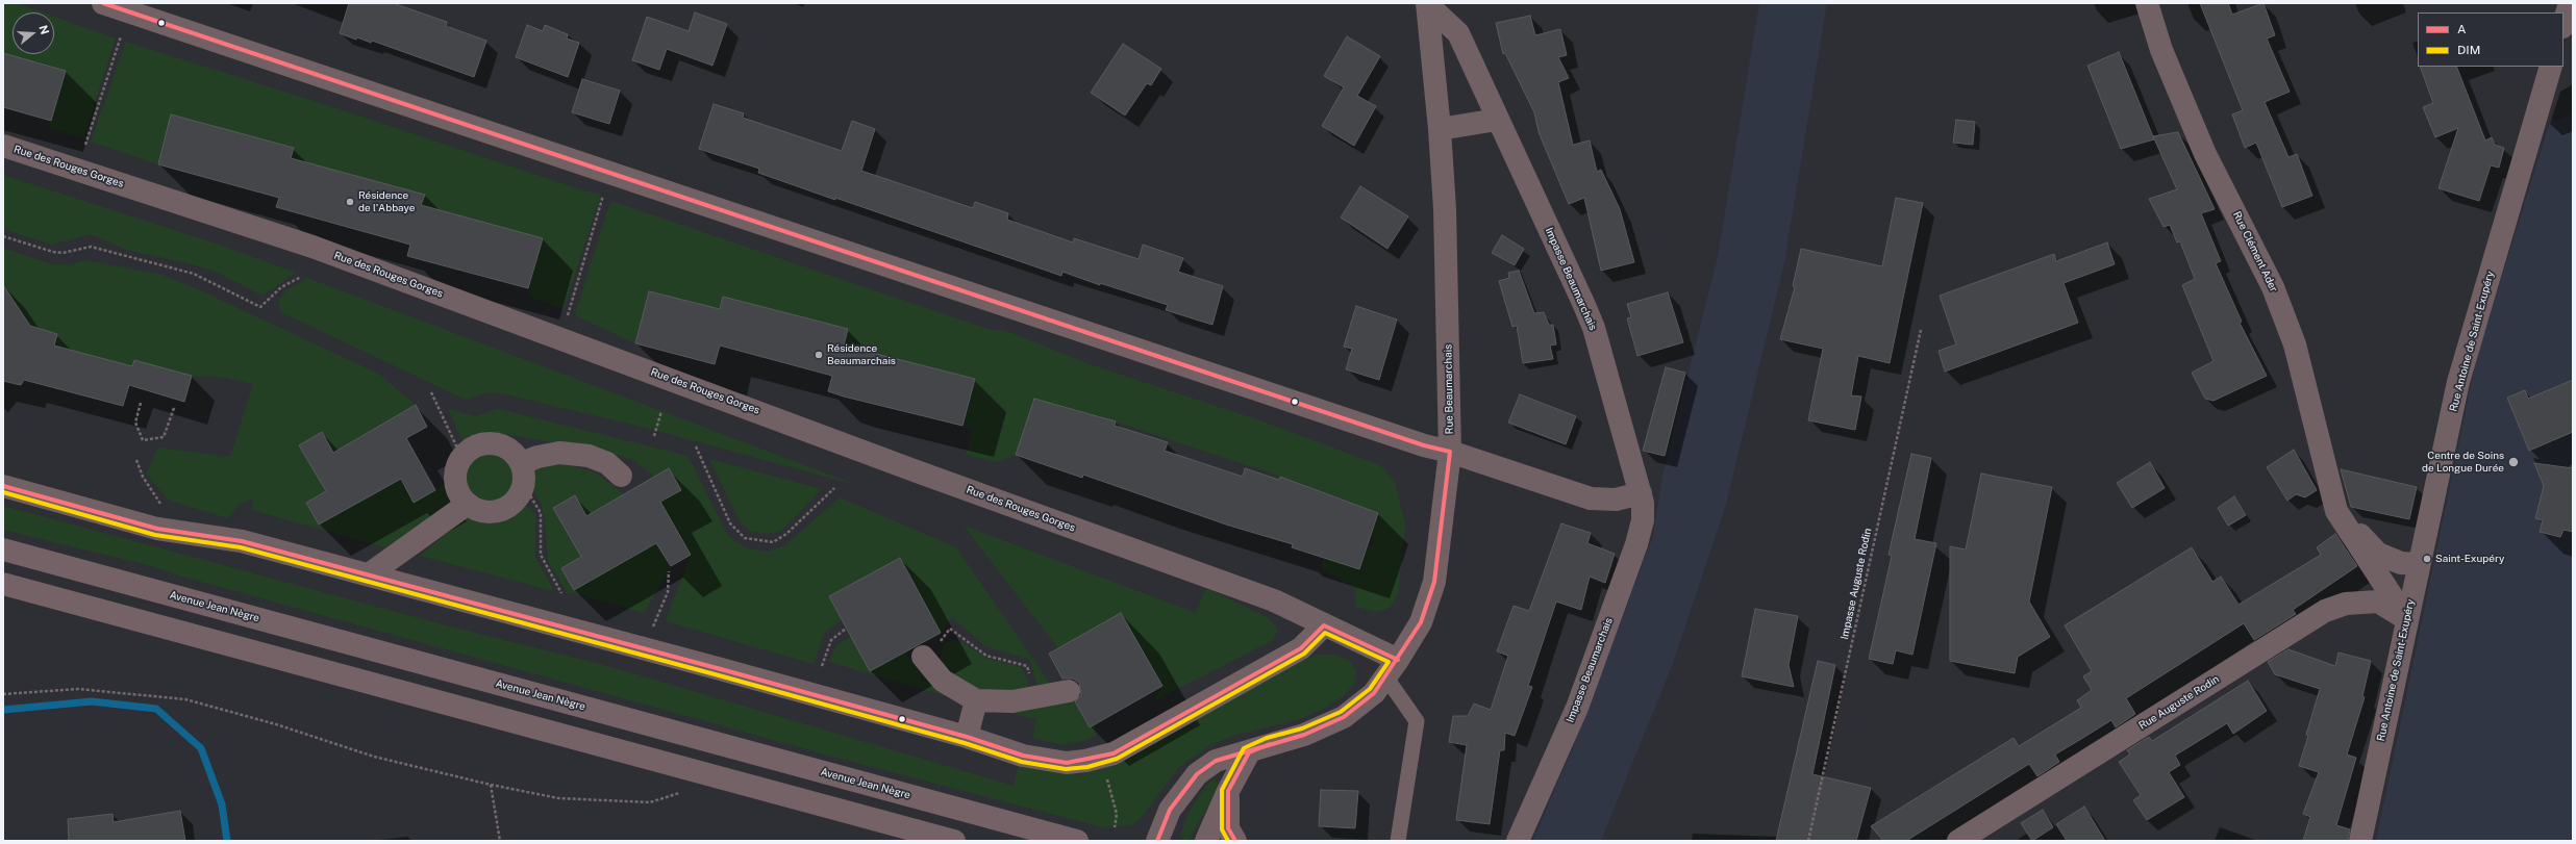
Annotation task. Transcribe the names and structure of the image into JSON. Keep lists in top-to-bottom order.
{
  "streets": {
    "main road": ["Avenue Jean Nègre"],
    "street": [
      "Rue des Rouges Gorges",
      "Rue Clément Ader",
      "Impasse Beaumarchais",
      "Rue Antoine de Saint-Exupéry",
      "Rue Beaumarchais",
      "Rue Auguste Rodin"
    ],
    "path": ["Impasse Auguste Rodin"]
  },
  "crossings": [
    ["Rue des Rouges Gorges", "Rue Beaumarchais"],
    ["Rue Clément Ader", "Rue Antoine de Saint-Exupéry"],
    ["Rue Clément Ader", "Rue Auguste Rodin"],
    ["Impasse Beaumarchais", "Rue Beaumarchais"],
    ["Rue Antoine de Saint-Exupéry", "Rue Auguste Rodin"]
  ],
  "places": [
    "Résidence de l'Abbaye",
    "Résidence Beaumarchais",
    "Centre de Soins de Longue Durée",
    "Saint-Exupéry"
  ],
  "lines": ["transit line A", "transit line DIM"],
  "legend": ["A", "DIM"],
  "north": "right"
}
